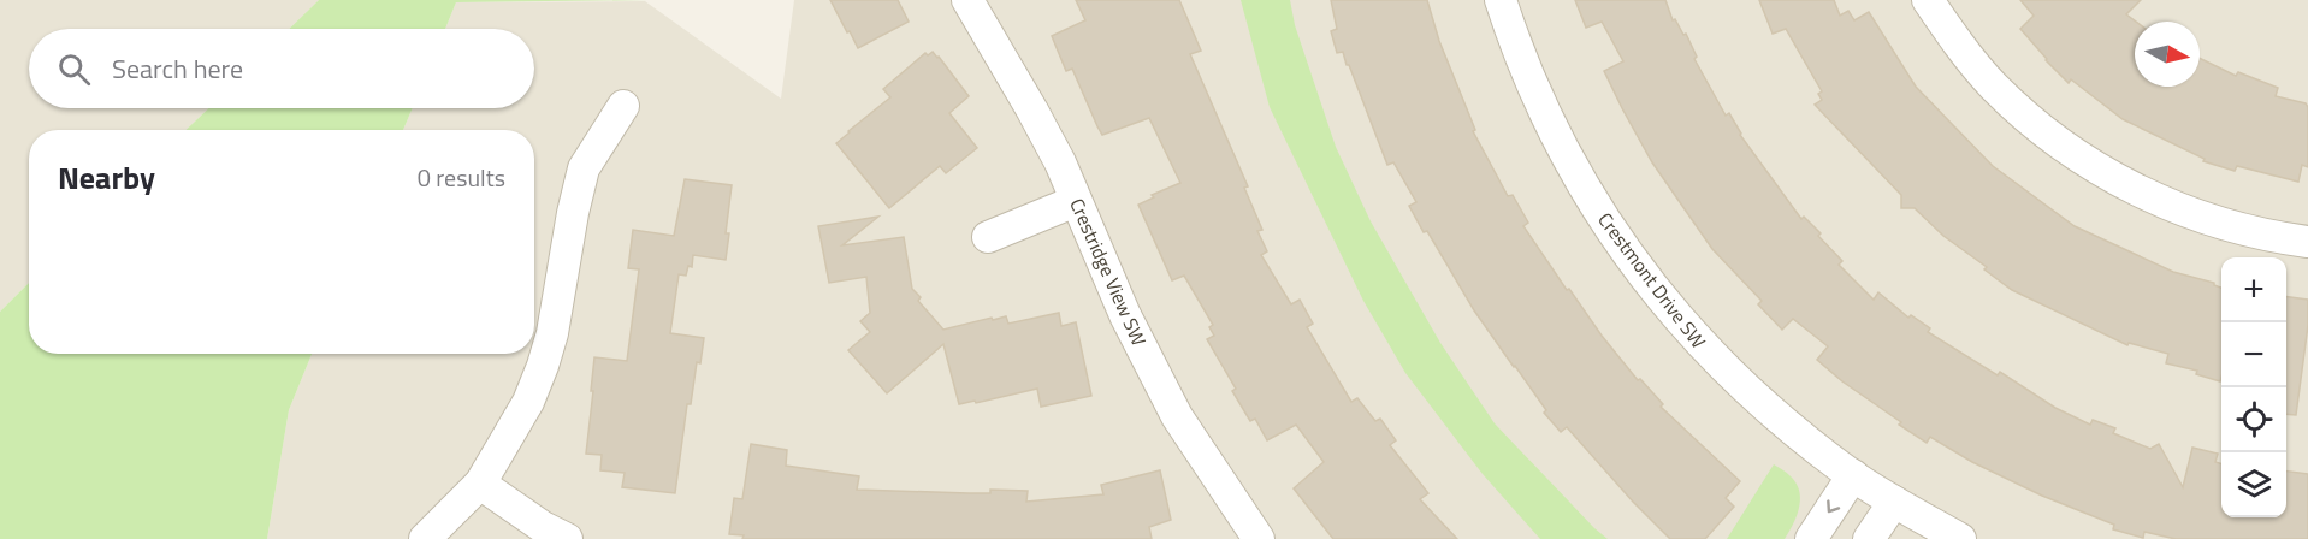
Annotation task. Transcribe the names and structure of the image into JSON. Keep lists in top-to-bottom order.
{
  "streets": {
    "street": ["Crestridge View SW", "Crestmont Drive SW"]
  },
  "north": "right",
  "page": {
    "search": "Search here",
    "heading": ["Nearby", "0 results"],
    "map_buttons": ["+", "−"]
  }
}
